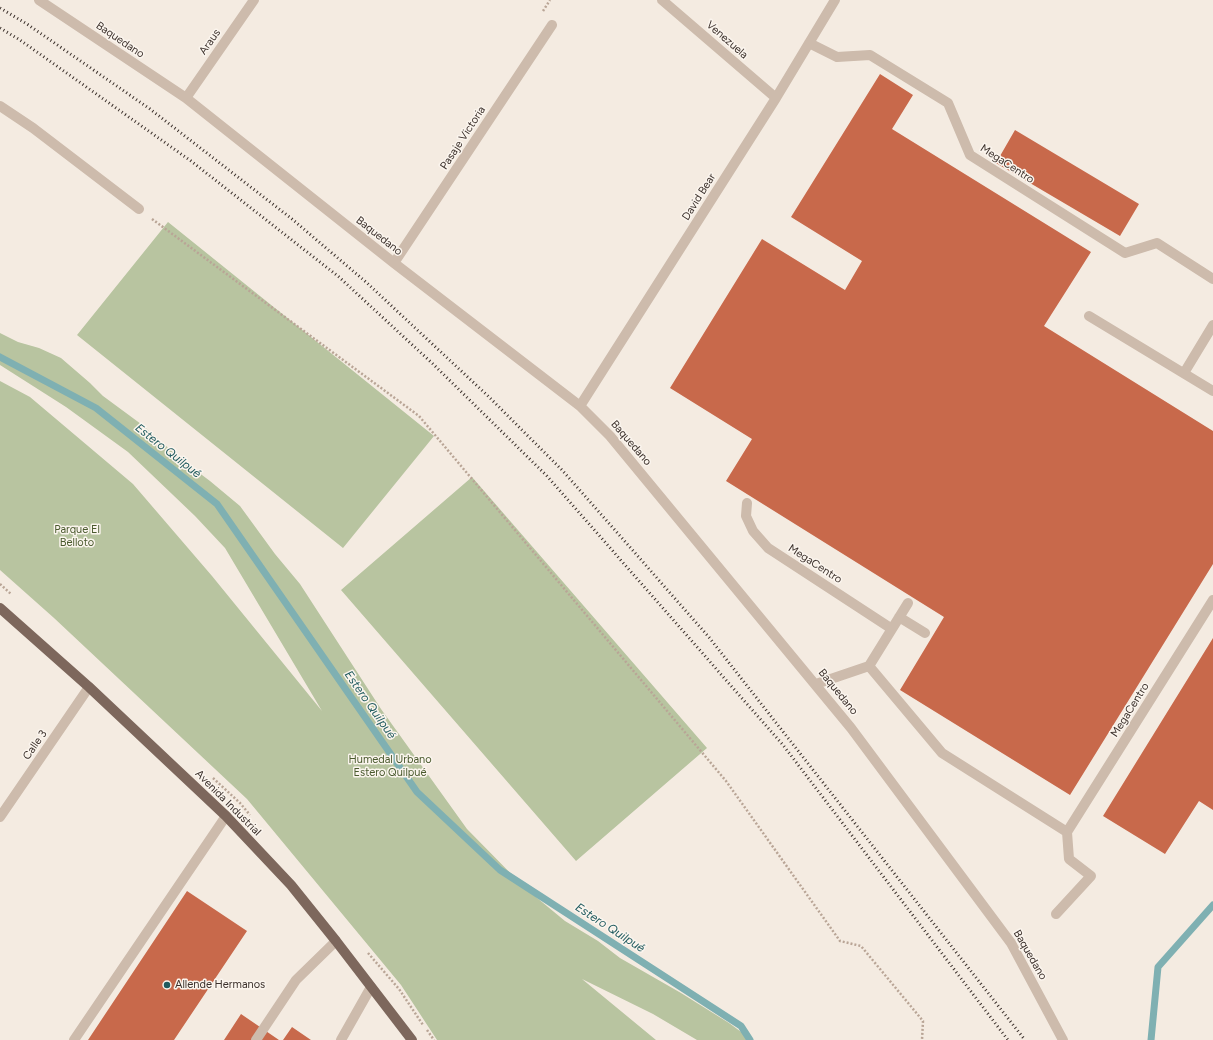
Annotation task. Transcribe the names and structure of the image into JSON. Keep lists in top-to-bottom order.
{
  "streets": {
    "main road": ["Avenida Industrial"],
    "street": [
      "Baquedano",
      "Venezuela",
      "Araus",
      "Pasaje Victoria",
      "MegaCentro",
      "David Bear",
      "Calle 3"
    ]
  },
  "crossings": [
    ["Baquedano", "Araus"],
    ["Baquedano", "Pasaje Victoria"],
    ["Baquedano", "David Bear"],
    ["Venezuela", "David Bear"],
    ["MegaCentro", "David Bear"],
    ["Calle 3", "Avenida Industrial"]
  ],
  "water": ["Estero Quilpué"],
  "parks": ["Parque El Belloto", "Humedal Urbano Estero Quilpué"],
  "places": ["Allende Hermanos"]
}
